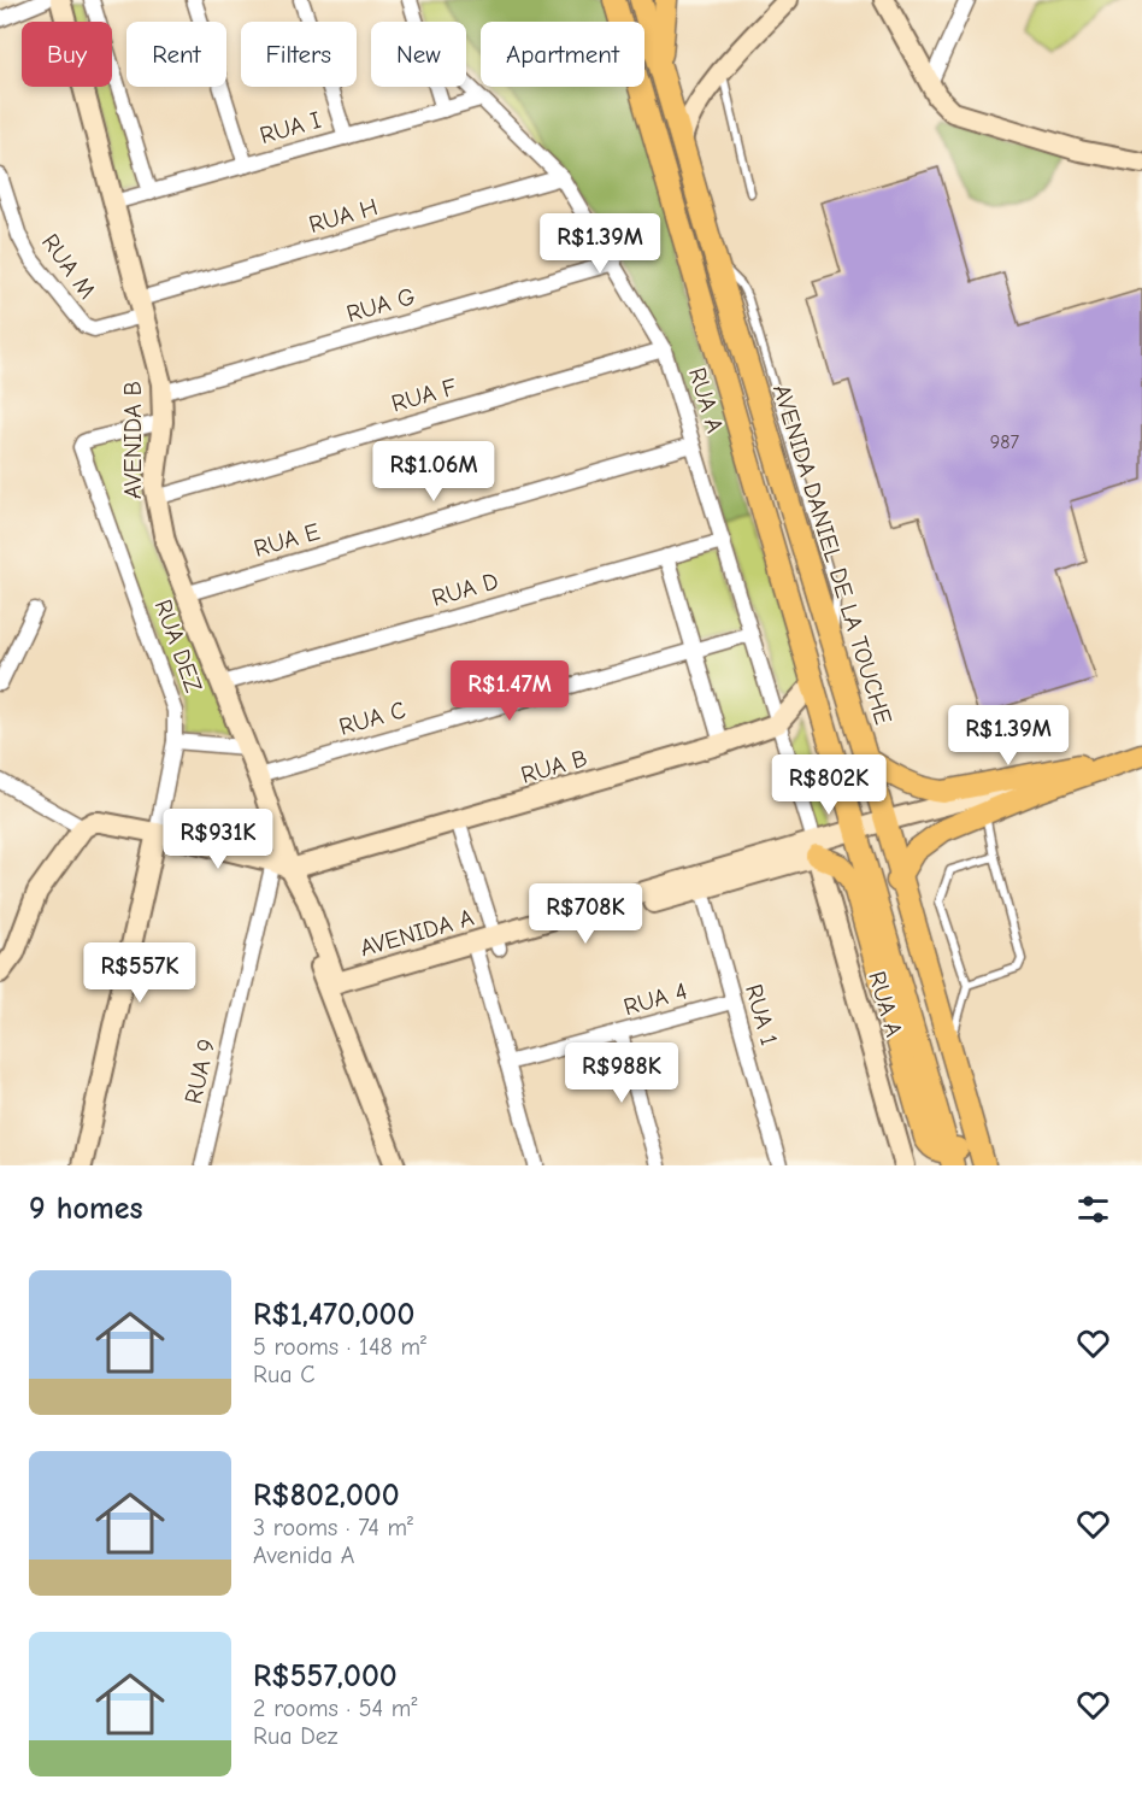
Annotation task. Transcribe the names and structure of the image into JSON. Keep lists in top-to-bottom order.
{
  "streets": {
    "main road": ["AVENIDA DANIEL DE LA TOUCHE"],
    "street": [
      "RUA I",
      "RUA H",
      "RUA M",
      "RUA G",
      "RUA F",
      "RUA A",
      "AVENIDA B",
      "RUA E",
      "RUA D",
      "RUA DEZ",
      "RUA C",
      "RUA B",
      "AVENIDA A",
      "RUA 4",
      "RUA 1",
      "RUA 9"
    ]
  },
  "crossings": [
    ["RUA I", "RUA A"],
    ["RUA I", "AVENIDA B"],
    ["RUA H", "RUA M"],
    ["RUA H", "RUA A"],
    ["RUA H", "AVENIDA B"],
    ["RUA M", "AVENIDA B"],
    ["RUA G", "RUA A"],
    ["RUA G", "AVENIDA B"],
    ["RUA F", "RUA A"],
    ["RUA F", "AVENIDA B"],
    ["RUA A", "RUA E"],
    ["RUA A", "RUA D"],
    ["RUA A", "RUA C"],
    ["RUA A", "RUA B"],
    ["RUA A", "AVENIDA A"],
    ["AVENIDA B", "RUA E"],
    ["AVENIDA B", "RUA D"],
    ["AVENIDA B", "RUA DEZ"],
    ["AVENIDA B", "RUA C"],
    ["AVENIDA B", "RUA B"],
    ["AVENIDA B", "AVENIDA A"],
    ["AVENIDA B", "RUA 9"],
    ["AVENIDA DANIEL DE LA TOUCHE", "AVENIDA A"],
    ["RUA B", "RUA 9"],
    ["AVENIDA A", "RUA 1"],
    ["RUA 4", "RUA 1"]
  ],
  "house_numbers": ["987"],
  "page": {
    "chip": [
      "Buy",
      "Rent",
      "Filters",
      "New",
      "Apartment"
    ],
    "price": [
      "R$1.39M",
      "R$1.06M",
      "R$1.47M",
      "R$1.39M",
      "R$802K",
      "R$931K",
      "R$708K",
      "R$557K",
      "R$988K"
    ],
    "heading": "9 homes",
    "list": [
      {
        "name": "R$1,470,000",
        "note": "5 rooms · 148 m² · Rua C"
      },
      {
        "name": "R$802,000",
        "note": "3 rooms · 74 m² · Avenida A"
      },
      {
        "name": "R$557,000",
        "note": "2 rooms · 54 m² · Rua Dez"
      }
    ]
  }
}
